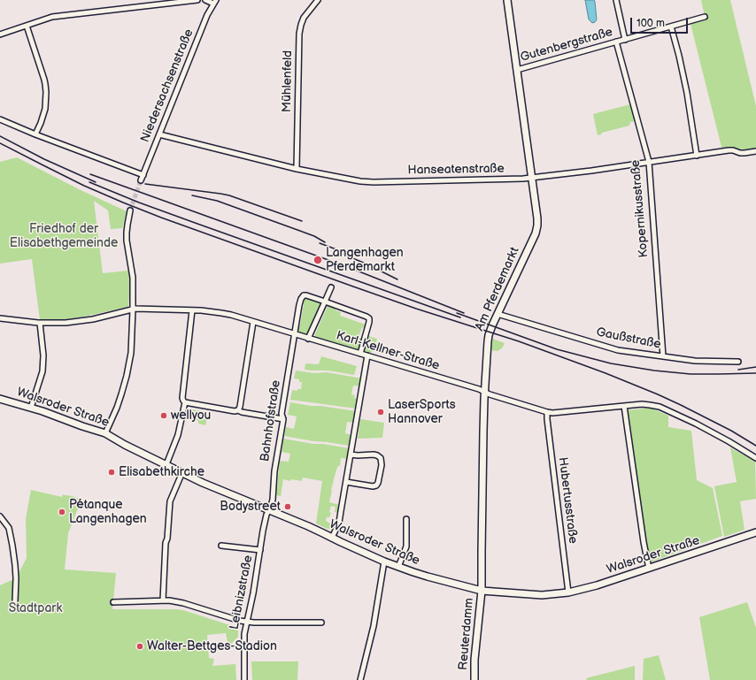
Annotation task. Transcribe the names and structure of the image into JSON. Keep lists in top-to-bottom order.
{
  "streets": {
    "street": [
      "Gutenbergstraße",
      "Mühlenfeld",
      "Niedersachsenstraße",
      "Hanseatenstraße",
      "Kopernikusstraße",
      "Am Pferdemarkt",
      "Gaußstraße",
      "Karl-Kellner-Straße",
      "Walsroder Straße",
      "Bahnhofstraße",
      "Hubertusstraße",
      "Leibnizstraße",
      "Reuterdamm"
    ]
  },
  "crossings": [
    ["Gutenbergstraße", "Kopernikusstraße"],
    ["Gutenbergstraße", "Am Pferdemarkt"],
    ["Mühlenfeld", "Hanseatenstraße"],
    ["Niedersachsenstraße", "Hanseatenstraße"],
    ["Hanseatenstraße", "Kopernikusstraße"],
    ["Hanseatenstraße", "Am Pferdemarkt"],
    ["Kopernikusstraße", "Gaußstraße"],
    ["Am Pferdemarkt", "Gaußstraße"],
    ["Am Pferdemarkt", "Karl-Kellner-Straße"],
    ["Am Pferdemarkt", "Walsroder Straße"],
    ["Am Pferdemarkt", "Reuterdamm"],
    ["Karl-Kellner-Straße", "Bahnhofstraße"],
    ["Karl-Kellner-Straße", "Hubertusstraße"],
    ["Walsroder Straße", "Bahnhofstraße"],
    ["Walsroder Straße", "Hubertusstraße"],
    ["Walsroder Straße", "Leibnizstraße"],
    ["Walsroder Straße", "Reuterdamm"],
    ["Bahnhofstraße", "Leibnizstraße"]
  ],
  "parks": ["Friedhof der Elisabethgemeinde", "Stadtpark"],
  "places": [
    "Langenhagen Pferdemarkt",
    "LaserSports Hannover",
    "wellyou",
    "Elisabethkirche",
    "Bodystreet",
    "Pétanque Langenhagen",
    "Walter-Bettges-Stadion"
  ],
  "scale_bar": "100 m"
}
